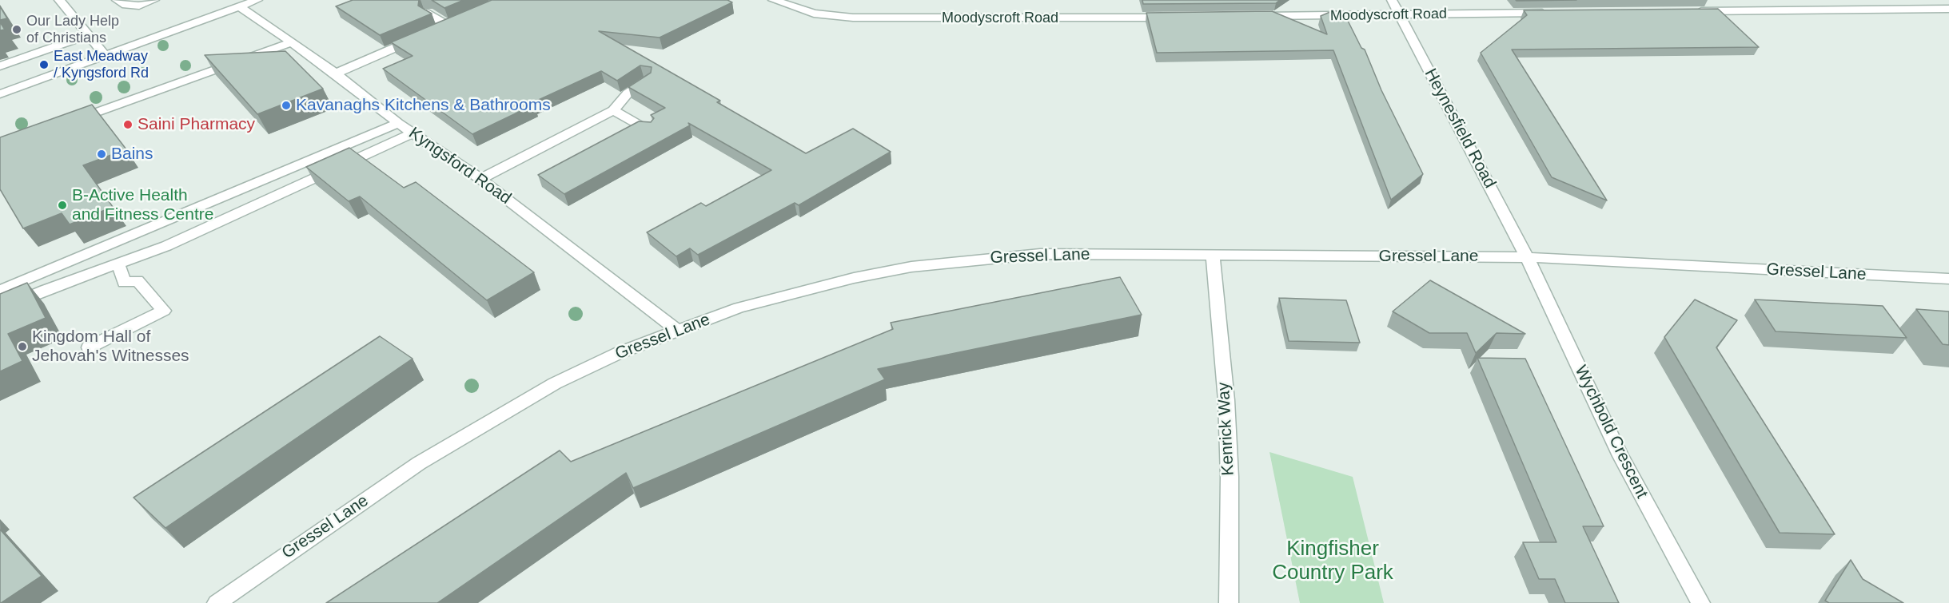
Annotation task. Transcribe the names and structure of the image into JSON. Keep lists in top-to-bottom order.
{
  "streets": {
    "street": [
      "Moodyscroft Road",
      "Heynesfield Road",
      "Kyngsford Road",
      "Gressel Lane",
      "Kenrick Way",
      "Wychbold Crescent"
    ]
  },
  "crossings": [
    ["Moodyscroft Road", "Heynesfield Road"],
    ["Heynesfield Road", "Gressel Lane"],
    ["Heynesfield Road", "Wychbold Crescent"],
    ["Kyngsford Road", "Gressel Lane"],
    ["Gressel Lane", "Kenrick Way"],
    ["Gressel Lane", "Wychbold Crescent"]
  ],
  "parks": ["Kingfisher Country Park"],
  "places": [
    "Our Lady Help of Christians",
    "East Meadway / Kyngsford Rd",
    "Kavanaghs Kitchens & Bathrooms",
    "Saini Pharmacy",
    "Bains",
    "B-Active Health and Fitness Centre",
    "Kingdom Hall of Jehovah's Witnesses"
  ]
}
